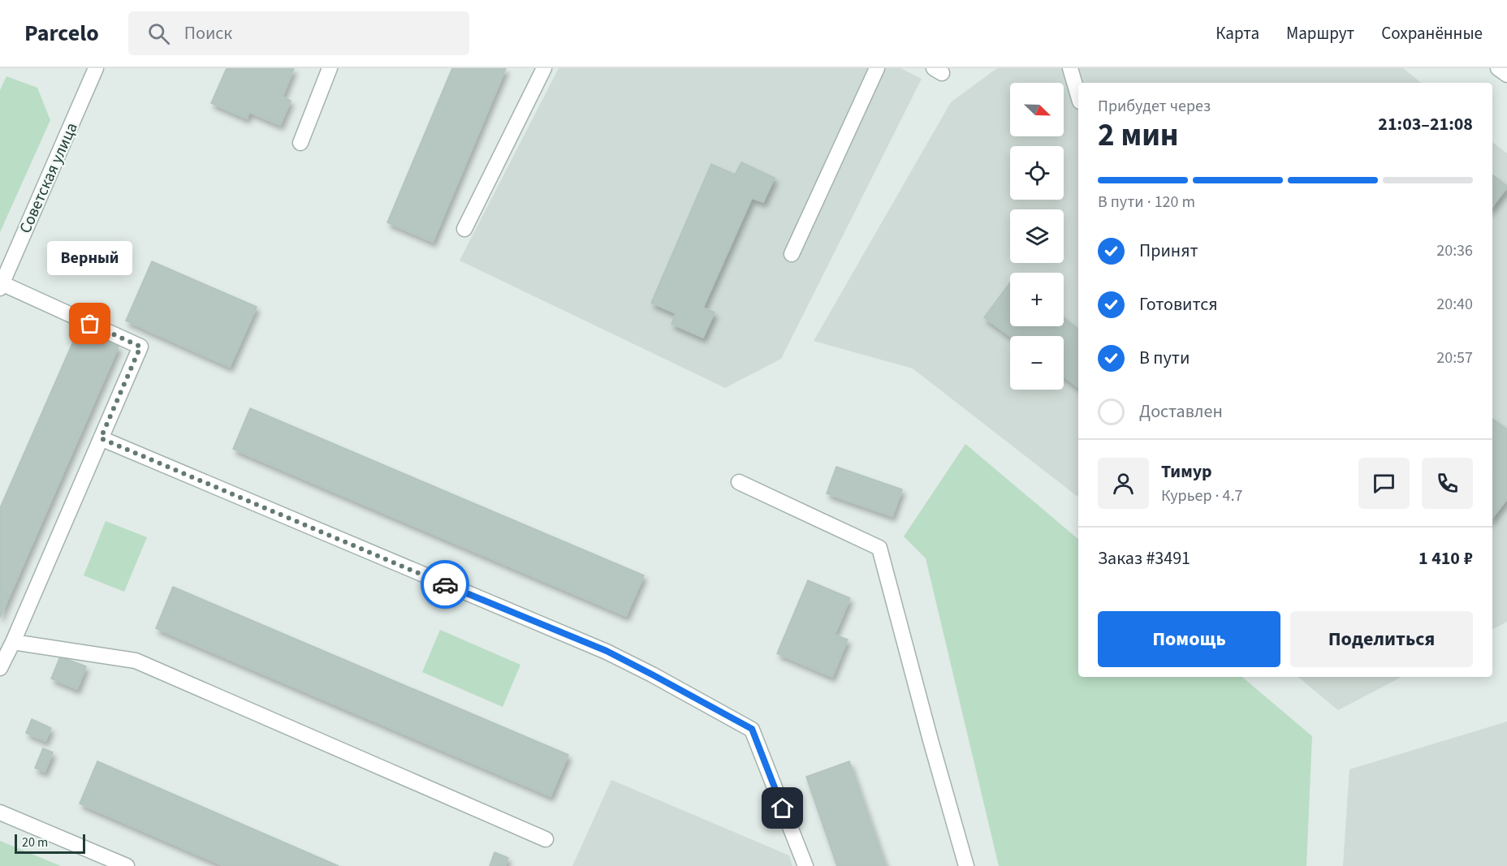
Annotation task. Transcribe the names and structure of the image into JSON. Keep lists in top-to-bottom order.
{
  "streets": {
    "street": ["Советская улица"]
  },
  "places": ["Верный"],
  "scale_bar": "20 m",
  "north": "bottom right",
  "page": {
    "header": "Parcelo",
    "search": "Поиск",
    "nav": ["Карта", "Маршрут", "Сохранённые"],
    "map_buttons": ["+", "−"],
    "heading": ["2 мин", "Прибудет через", "21:03–21:08"],
    "panel": [
      "Тимур",
      "Курьер · 4.7",
      "Заказ #3491",
      "1 410 ₽"
    ],
    "bar": "В пути · 120 m",
    "list": [
      ["Принят", "20:36"],
      ["Готовится", "20:40"],
      ["В пути", "20:57"],
      "Доставлен"
    ],
    "bubble": "Верный",
    "buttons": ["Помощь", "Поделиться"],
    "scale": "20 m"
  }
}
